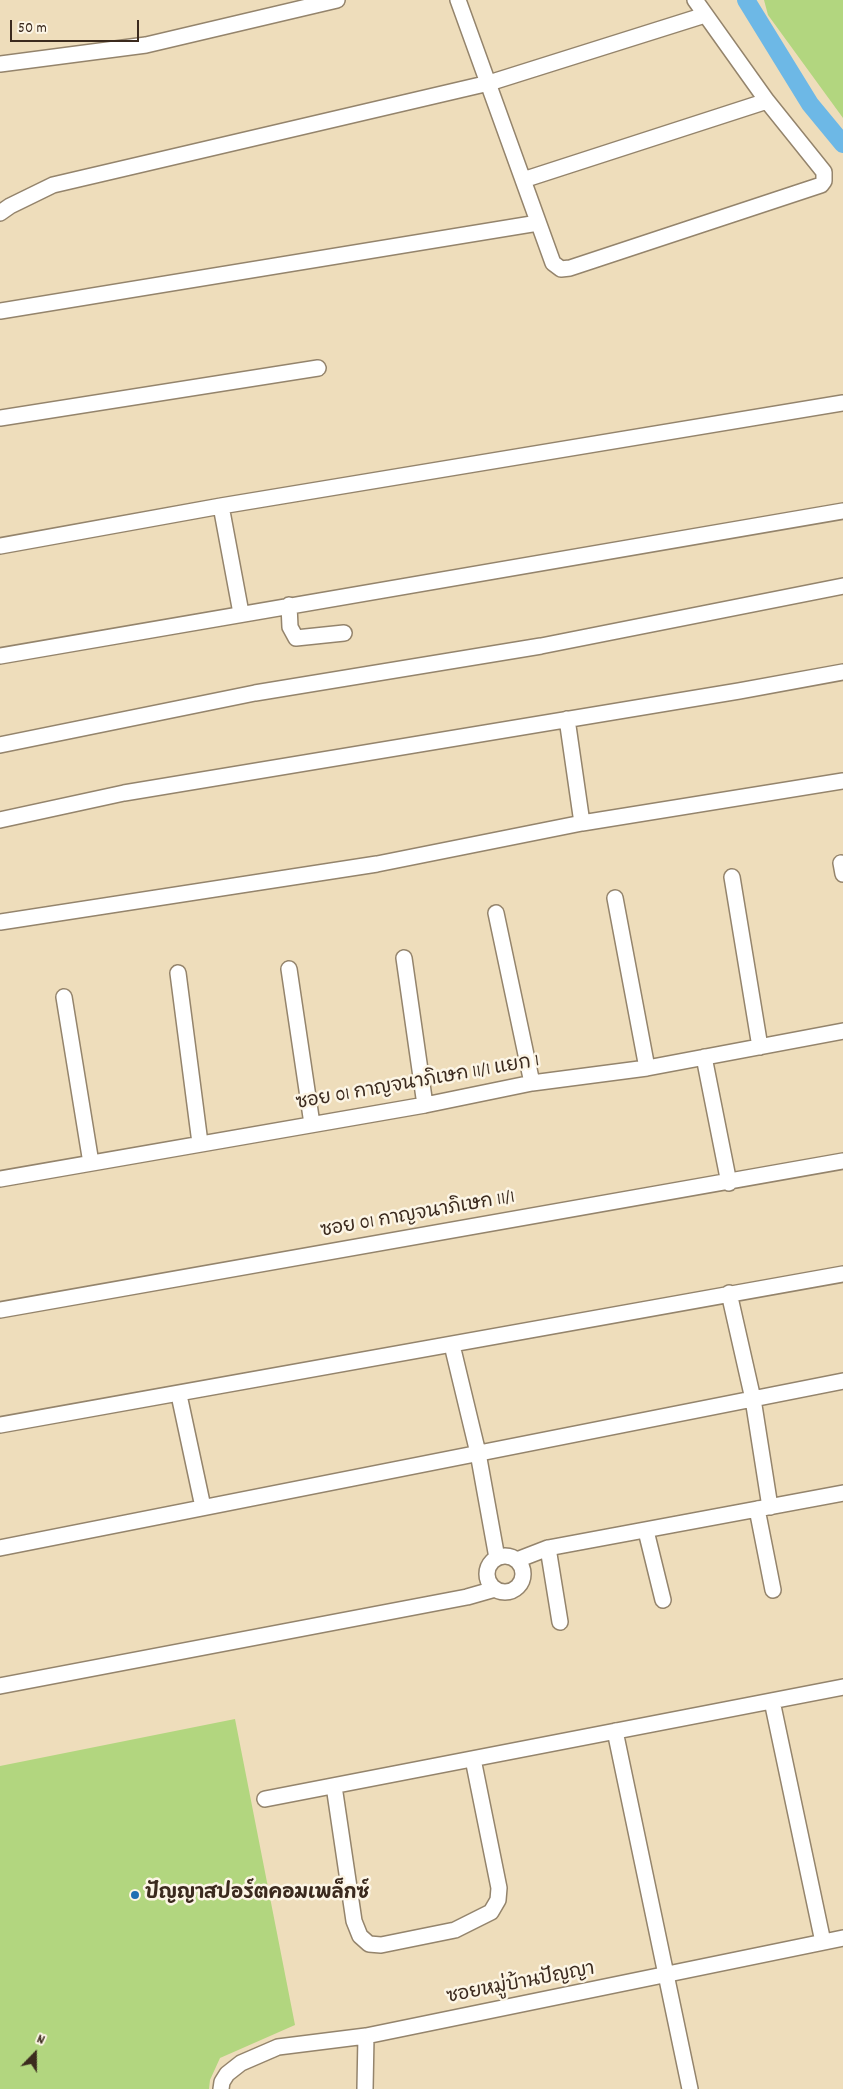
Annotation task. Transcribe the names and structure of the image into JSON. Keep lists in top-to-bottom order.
{
  "streets": {
    "street": ["ซอย 01 กาญจนาภิเษก 11/1 แยก 1", "ซอย 01 กาญจนาภิเษก 11/1", "ซอยหมู่บ้านปัญญา"]
  },
  "places": ["ปัญญาสปอร์ตคอมเพล็กซ์"],
  "scale_bar": "50 m",
  "north": "top"
}
